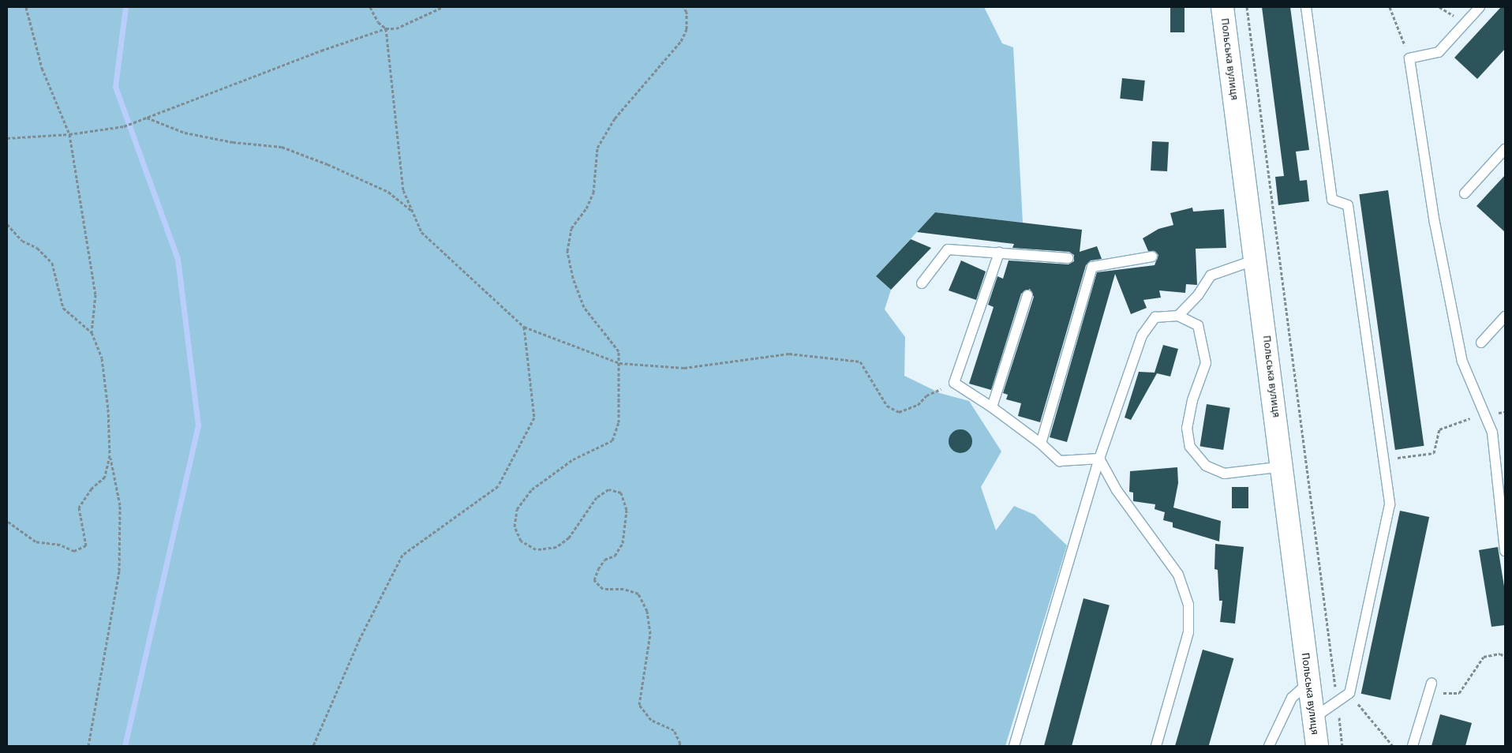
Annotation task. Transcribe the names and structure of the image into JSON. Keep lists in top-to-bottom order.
{
  "streets": {
    "street": ["Польська вулиця"]
  }
}
